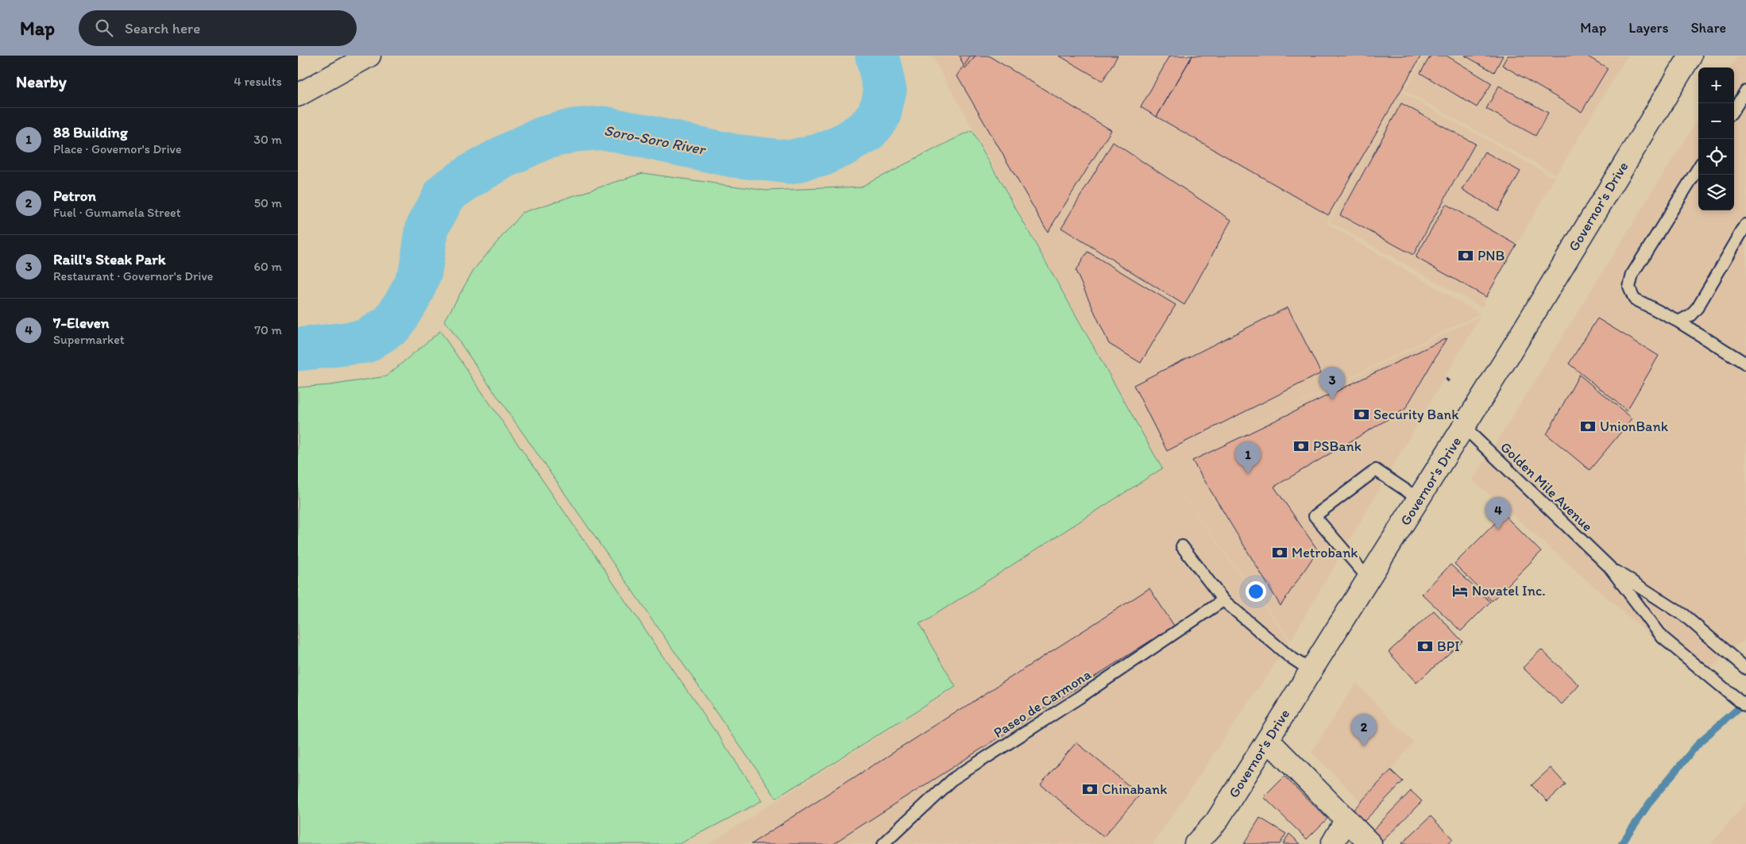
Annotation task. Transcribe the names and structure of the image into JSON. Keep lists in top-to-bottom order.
{
  "streets": {
    "main road": ["Governor's Drive"],
    "lane": ["Golden Mile Avenue", "Paseo de Carmona"]
  },
  "crossings": [
    ["Governor's Drive", "Golden Mile Avenue"]
  ],
  "water": ["Soro-Soro River"],
  "places": {
    "bank": [
      "PNB",
      "Security Bank",
      "UnionBank",
      "PSBank",
      "Metrobank",
      "BPI",
      "Chinabank"
    ],
    "hotel": ["Novatel Inc."]
  },
  "page": {
    "header": "Map",
    "search": "Search here",
    "nav": ["Map", "Layers", "Share"],
    "heading": ["Nearby", "4 results"],
    "map_buttons": ["+", "−"],
    "list": [
      {
        "mark": "1",
        "name": "88 Building",
        "note": "Place · Governor's Drive",
        "value": "30 m"
      },
      {
        "mark": "2",
        "name": "Petron",
        "note": "Fuel · Gumamela Street",
        "value": "50 m"
      },
      {
        "mark": "3",
        "name": "Raill's Steak Park",
        "note": "Restaurant · Governor's Drive",
        "value": "60 m"
      },
      {
        "mark": "4",
        "name": "7-Eleven",
        "note": "Supermarket",
        "value": "70 m"
      }
    ],
    "pins": [
      "3",
      "1",
      "4",
      "2"
    ]
  }
}
